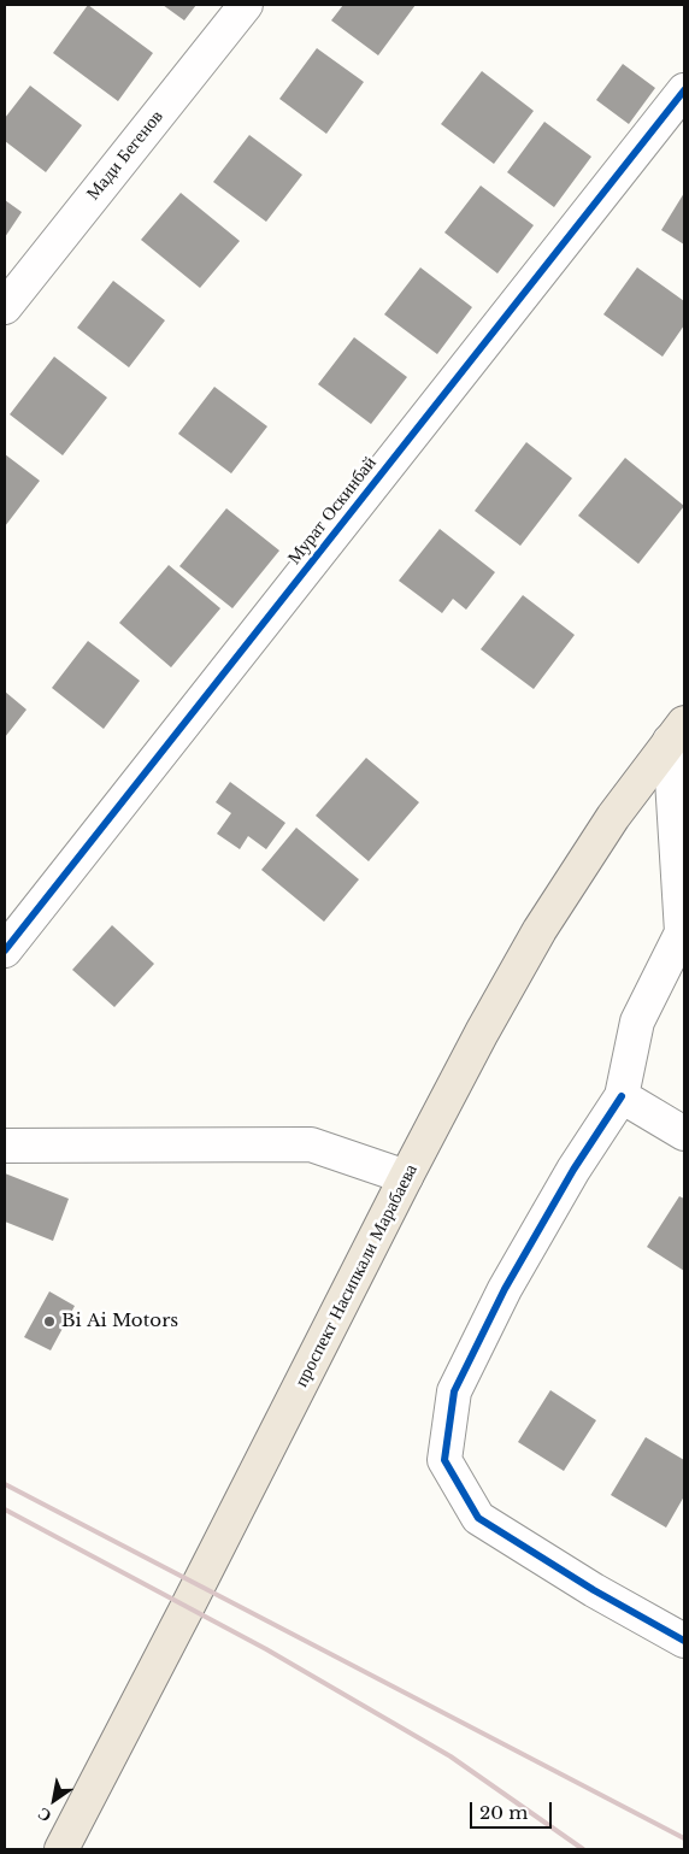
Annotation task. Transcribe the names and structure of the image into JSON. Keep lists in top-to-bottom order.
{
  "streets": {
    "main road": ["проспект Насипкали Марабаева"],
    "street": ["Мади Бегенов", "Мурат Оскинбай"]
  },
  "places": ["Bi Ai Motors"],
  "scale_bar": "20 m",
  "north": "bottom left"
}
